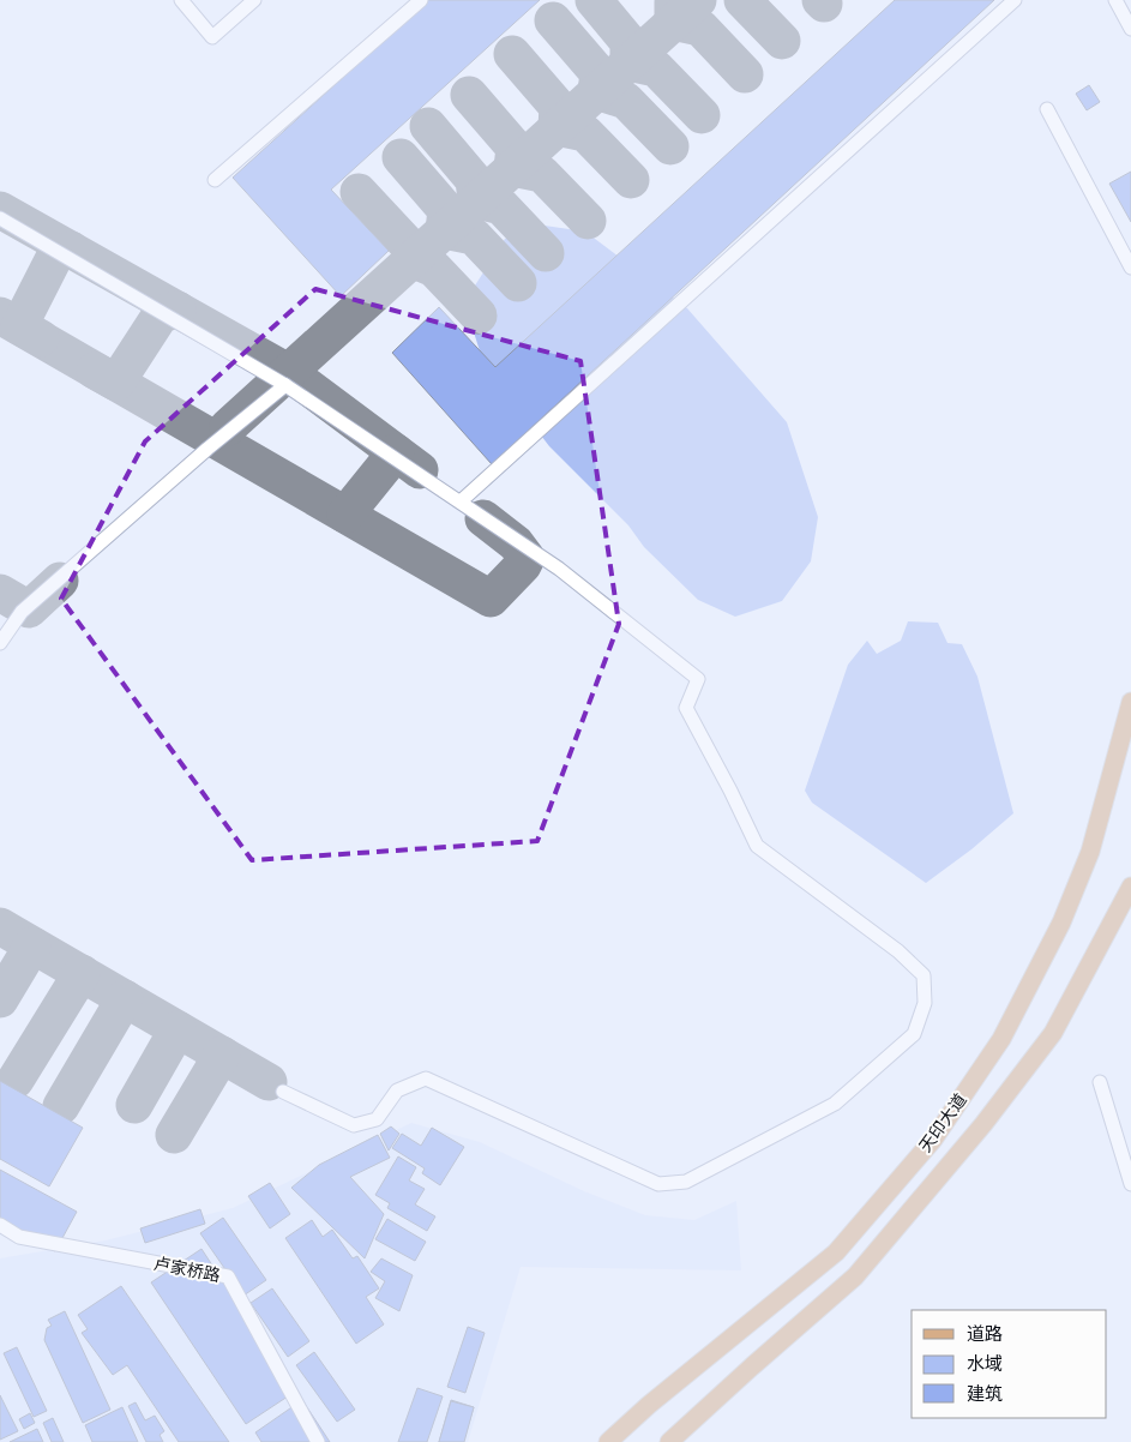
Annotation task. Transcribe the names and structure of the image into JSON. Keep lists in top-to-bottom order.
{
  "streets": {
    "main road": ["天印大道"],
    "street": ["卢家桥路"]
  },
  "legend": ["道路", "水域", "建筑"]
}
